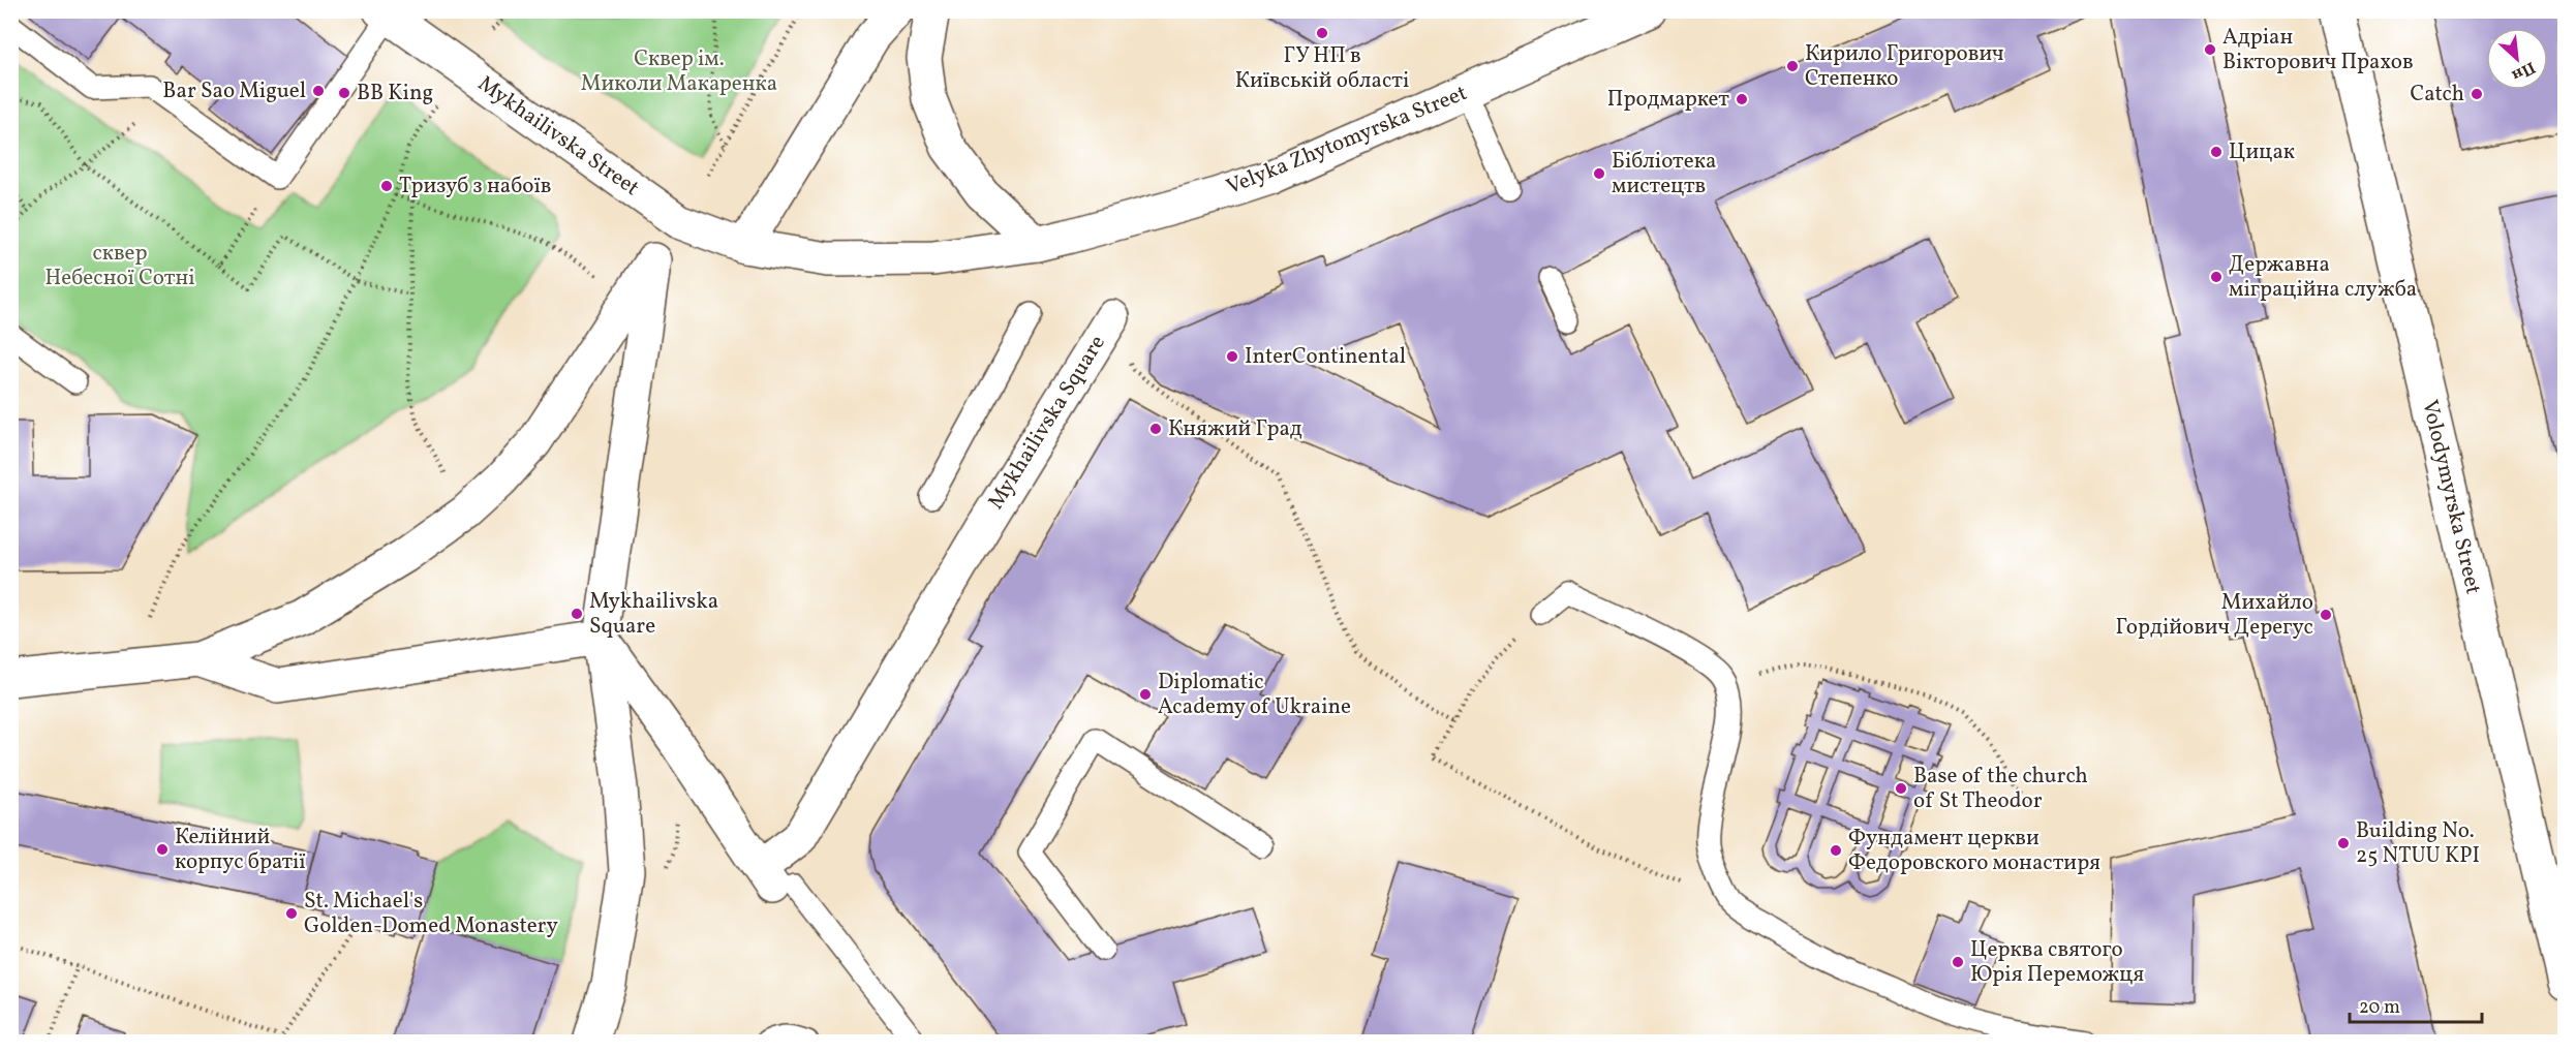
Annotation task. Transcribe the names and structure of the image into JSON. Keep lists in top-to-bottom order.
{
  "streets": {
    "street": [
      "Mykhailivska Street",
      "Velyka Zhytomyrska Street",
      "Mykhailivska Square",
      "Volodymyrska Street"
    ]
  },
  "parks": ["Сквер ім. Миколи Макаренка", "сквер Небесної Сотні"],
  "places": [
    "ГУ НП в Київській області",
    "Адріан Вікторович Прахов",
    "Кирило Григорович Степенко",
    "Bar Sao Miguel",
    "BB King",
    "Catch",
    "Продмаркет",
    "Цицак",
    "Бібліотека мистецтв",
    "Тризуб з набоїв",
    "Державна міграційна служба",
    "InterContinental",
    "Княжий Град",
    "Mykhailivska Square",
    "Михайло Гордійович Дерегус",
    "Diplomatic Academy of Ukraine",
    "Base of the church of St Theodor",
    "Building No. 25 NTUU KPI",
    "Келійний корпус братії",
    "Фундамент церкви Федоровского монастиря",
    "St. Michael's Golden-Domed Monastery",
    "Церква святого Юрія Переможця"
  ],
  "scale_bar": "20 m",
  "north": "bottom right"
}
